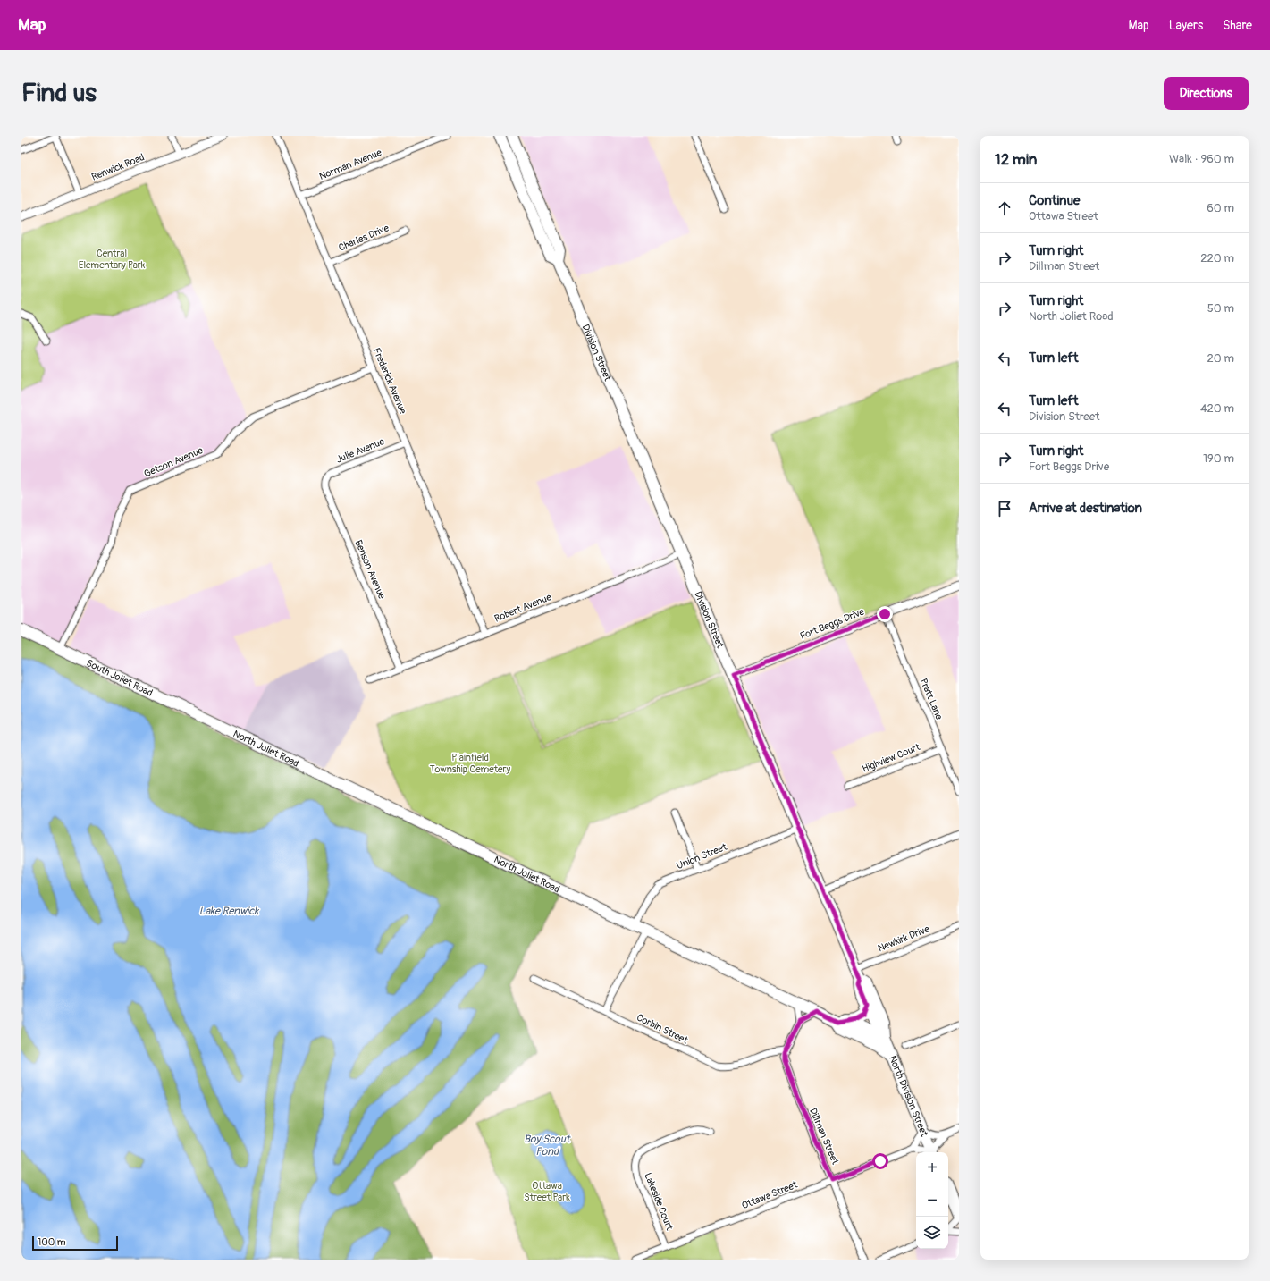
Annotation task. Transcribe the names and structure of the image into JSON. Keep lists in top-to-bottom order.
{
  "streets": {
    "main road": [
      "Division Street",
      "South Joliet Road",
      "North Joliet Road",
      "North Division Street"
    ],
    "street": [
      "Norman Avenue",
      "Renwick Road",
      "Charles Drive",
      "Frederick Avenue",
      "Julie Avenue",
      "Getson Avenue",
      "Benson Avenue",
      "Robert Avenue",
      "Fort Beggs Drive",
      "Pratt Lane",
      "Highview Court",
      "Union Street",
      "Newkirk Drive",
      "Corbin Street",
      "Dillman Street",
      "Ottawa Street",
      "Lakeside Court"
    ]
  },
  "crossings": [
    ["Norman Avenue", "Frederick Avenue"],
    ["Charles Drive", "Frederick Avenue"],
    ["Division Street", "Robert Avenue"],
    ["Division Street", "Fort Beggs Drive"],
    ["Division Street", "North Joliet Road"],
    ["Division Street", "Union Street"],
    ["Division Street", "Newkirk Drive"],
    ["Division Street", "North Division Street"],
    ["Frederick Avenue", "Julie Avenue"],
    ["Frederick Avenue", "Getson Avenue"],
    ["Frederick Avenue", "Robert Avenue"],
    ["Julie Avenue", "Benson Avenue"],
    ["Getson Avenue", "South Joliet Road"],
    ["Benson Avenue", "Robert Avenue"],
    ["Fort Beggs Drive", "Pratt Lane"],
    ["South Joliet Road", "North Joliet Road"],
    ["Pratt Lane", "Highview Court"],
    ["North Joliet Road", "Union Street"],
    ["North Joliet Road", "North Division Street"],
    ["Corbin Street", "Dillman Street"],
    ["Dillman Street", "Ottawa Street"],
    ["Ottawa Street", "Lakeside Court"]
  ],
  "water": ["Lake Renwick", "Boy Scout Pond"],
  "parks": ["Central Elementary Park", "Plainfield Township Cemetery", "Ottawa Street Park"],
  "scale_bar": "100 m",
  "page": {
    "header": "Map",
    "nav": ["Map", "Layers", "Share"],
    "buttons": "Directions",
    "title": "Find us",
    "heading": ["12 min", "Walk · 960 m"],
    "list": [
      ["Continue", "Ottawa Street", "60 m"],
      ["Turn right", "Dillman Street", "220 m"],
      ["Turn right", "North Joliet Road", "50 m"],
      ["Turn left", "20 m"],
      ["Turn left", "Division Street", "420 m"],
      ["Turn right", "Fort Beggs Drive", "190 m"],
      "Arrive at destination"
    ],
    "map_buttons": ["+", "−"],
    "scale": "100 m"
  }
}
